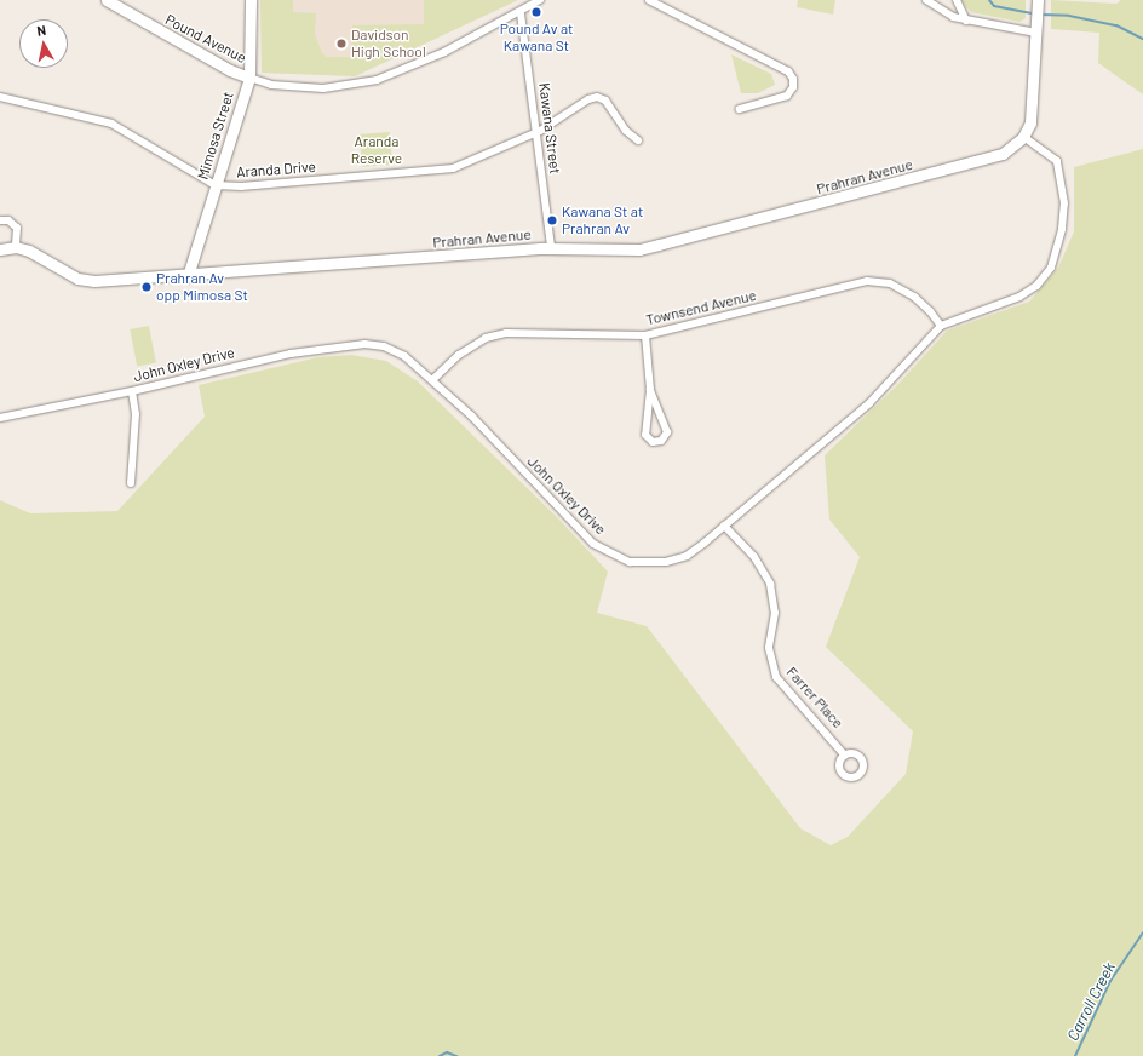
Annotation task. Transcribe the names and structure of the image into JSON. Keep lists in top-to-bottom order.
{
  "streets": {
    "street": [
      "Pound Avenue",
      "Kawana Street",
      "Mimosa Street",
      "Aranda Drive",
      "Prahran Avenue",
      "Townsend Avenue",
      "John Oxley Drive",
      "Farrer Place"
    ]
  },
  "crossings": [
    ["Pound Avenue", "Kawana Street"],
    ["Pound Avenue", "Mimosa Street"],
    ["Kawana Street", "Aranda Drive"],
    ["Kawana Street", "Prahran Avenue"],
    ["Mimosa Street", "Aranda Drive"],
    ["Mimosa Street", "Prahran Avenue"],
    ["Prahran Avenue", "John Oxley Drive"],
    ["Townsend Avenue", "John Oxley Drive"],
    ["John Oxley Drive", "Farrer Place"]
  ],
  "water": ["Carroll Creek"],
  "parks": ["Aranda Reserve"],
  "places": [
    "Pound Av at Kawana St",
    "Davidson High School",
    "Kawana St at Prahran Av",
    "Prahran Av opp Mimosa St"
  ],
  "north": "top"
}
